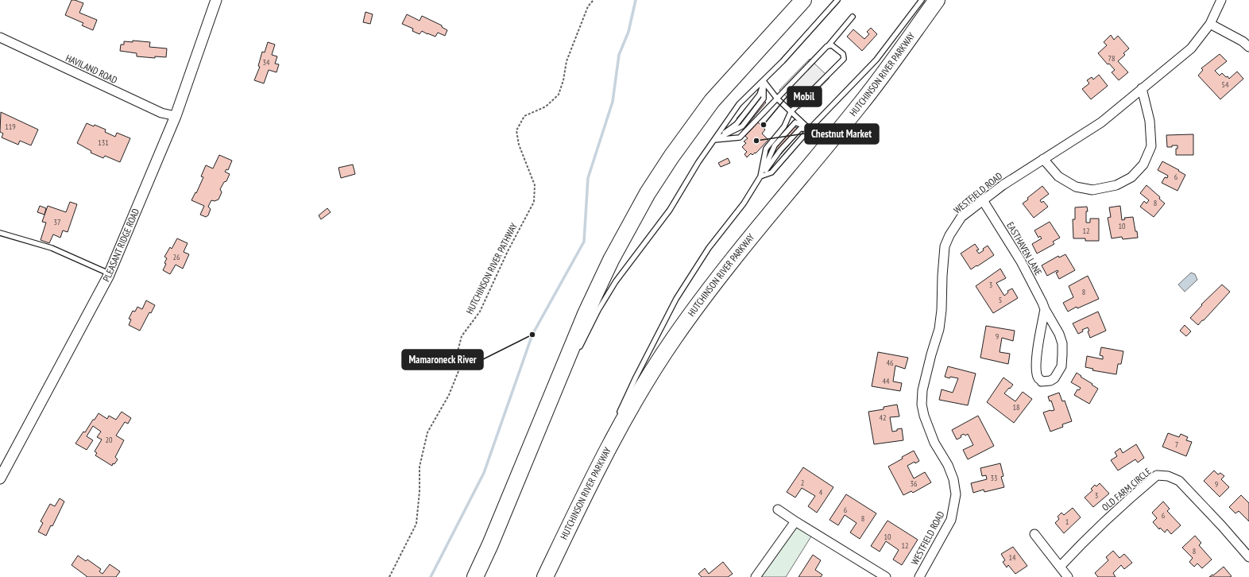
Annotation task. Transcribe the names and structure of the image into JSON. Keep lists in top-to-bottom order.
{
  "streets": {
    "highway": ["HUTCHINSON RIVER PARKWAY"],
    "street": [
      "HAVILAND ROAD",
      "WESTFIELD ROAD",
      "PLEASANT RIDGE ROAD",
      "EASTHAVEN LANE",
      "OLD FARM CIRCLE"
    ],
    "path": ["HUTCHINSON RIVER PATHWAY"]
  },
  "crossings": [
    ["HAVILAND ROAD", "PLEASANT RIDGE ROAD"],
    ["WESTFIELD ROAD", "EASTHAVEN LANE"]
  ],
  "places": ["Mobil", "Chestnut Market", "Mamaroneck River"],
  "house_numbers": [
    "78",
    "34",
    "54",
    "119",
    "131",
    "6",
    "8",
    "37",
    "10",
    "12",
    "26",
    "3",
    "8",
    "5",
    "9",
    "46",
    "44",
    "18",
    "42",
    "20",
    "7",
    "33",
    "2",
    "36",
    "9",
    "4",
    "3",
    "6",
    "6",
    "8",
    "1",
    "10",
    "12",
    "8",
    "14"
  ]
}
